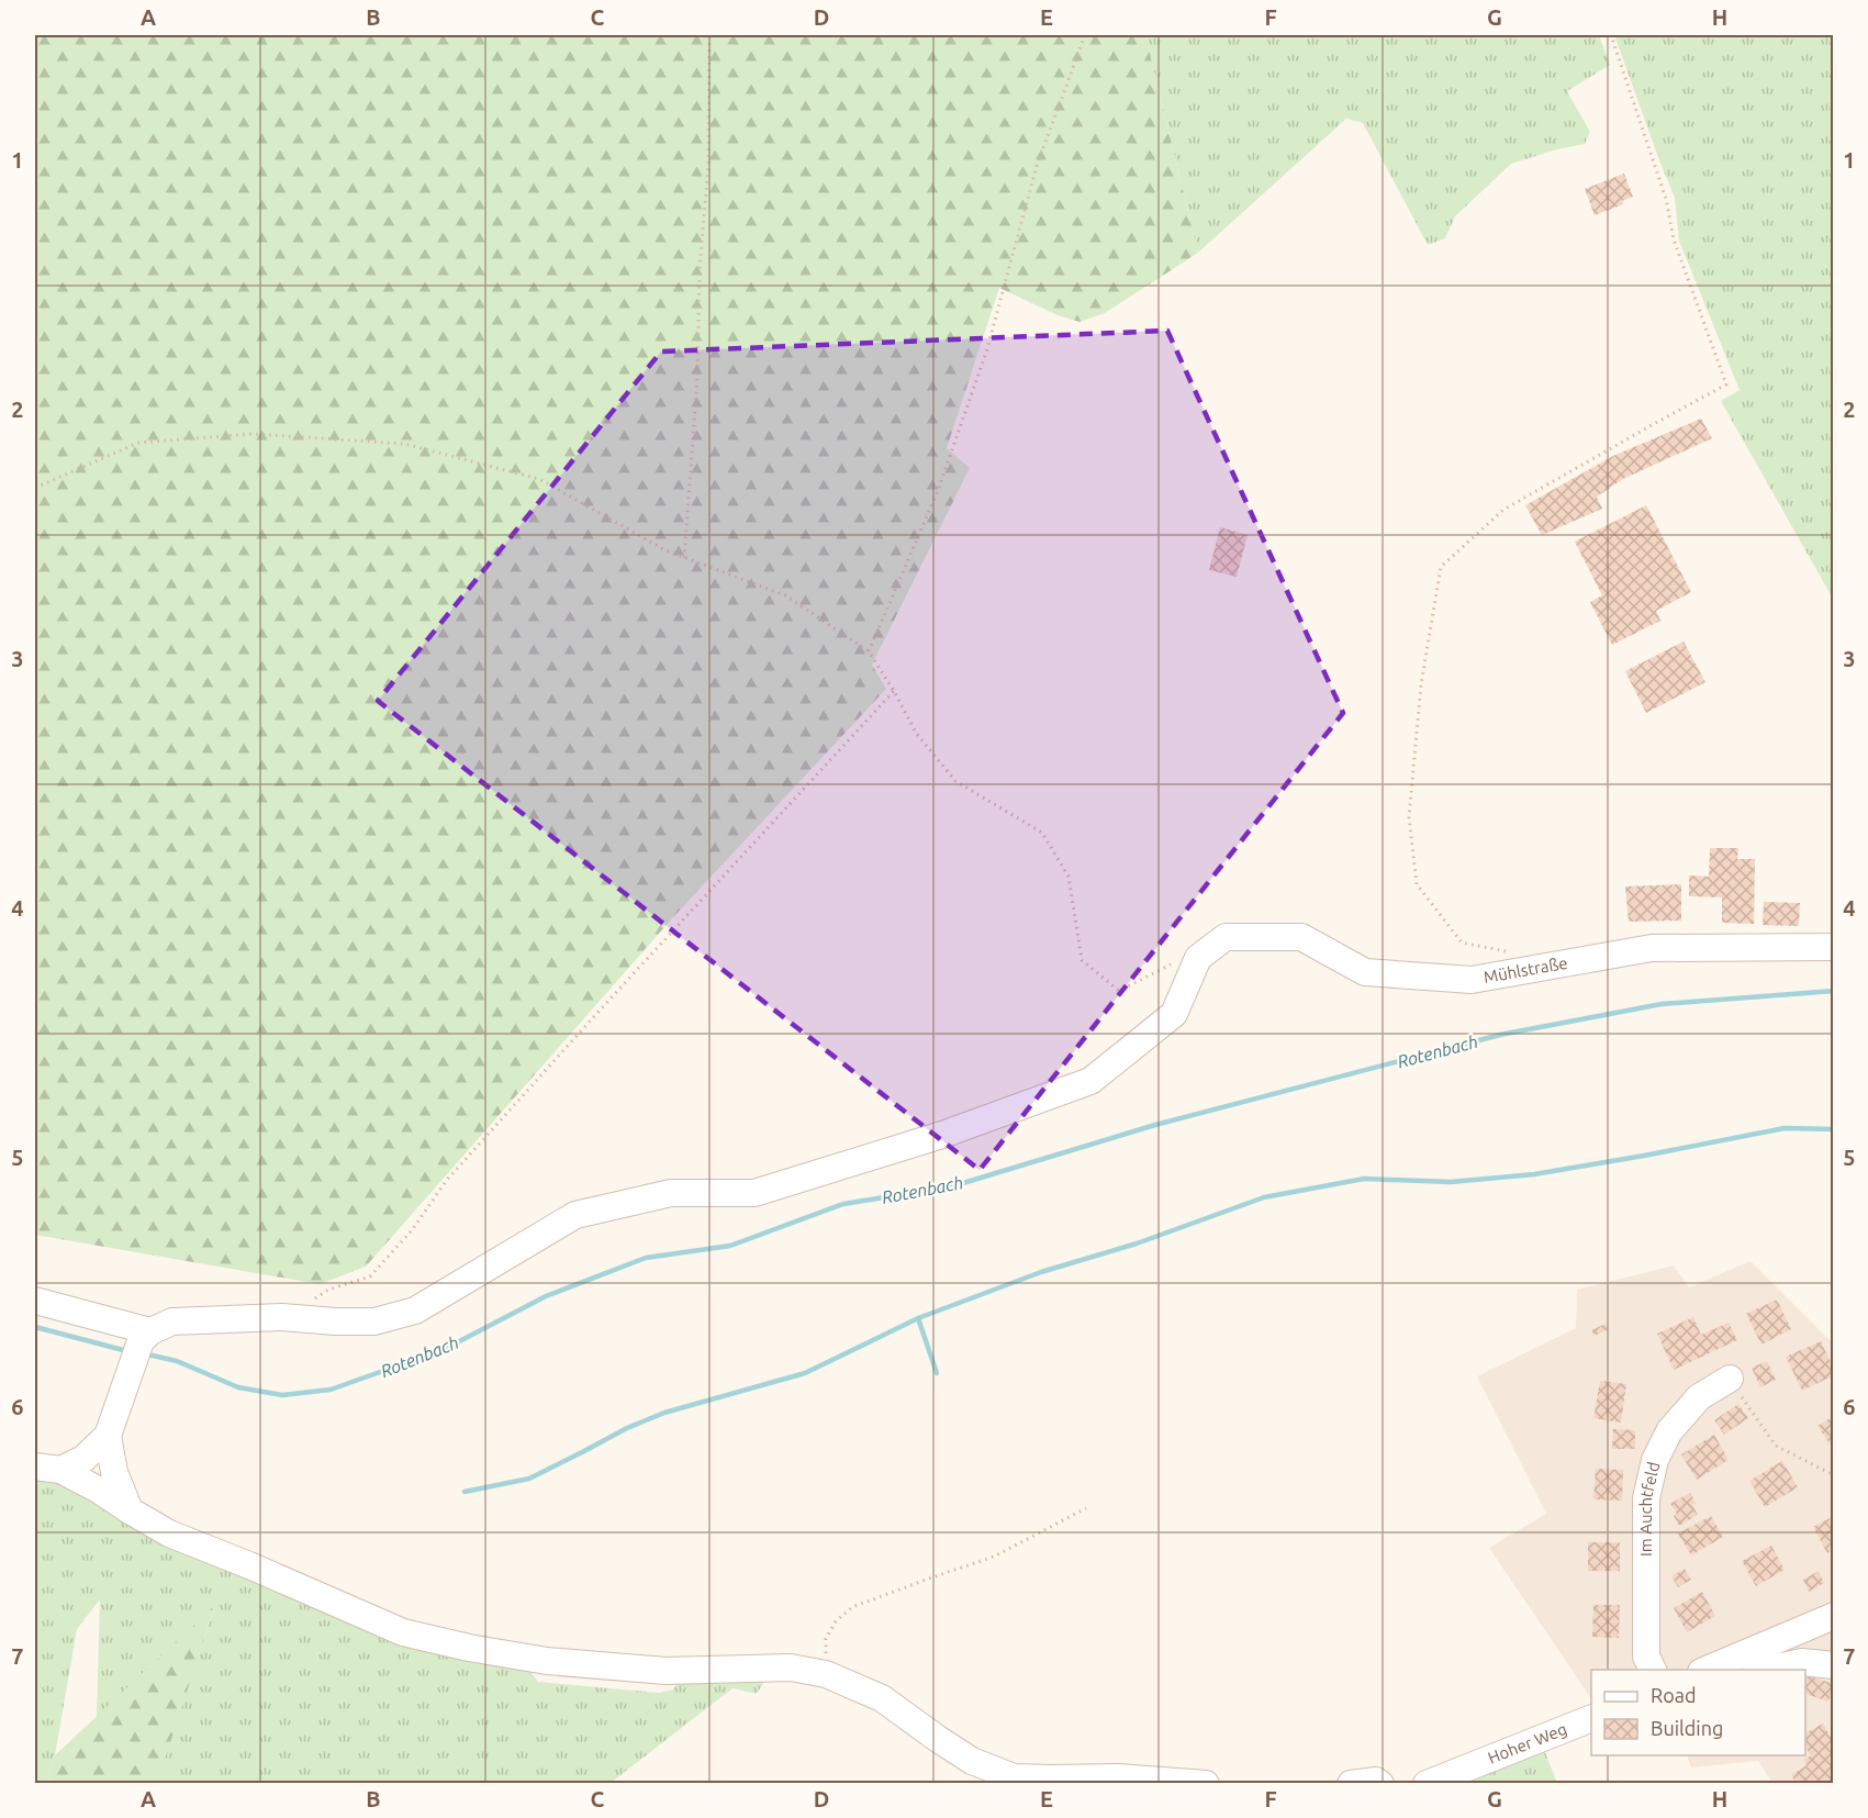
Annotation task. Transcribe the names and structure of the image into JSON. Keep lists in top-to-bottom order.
{
  "streets": {
    "street": ["Mühlstraße", "Im Auchtfeld", "Hoher Weg"]
  },
  "water": ["Rotenbach"],
  "legend": ["Road", "Building"],
  "grid": {
    "columns": [
      "A",
      "B",
      "C",
      "D",
      "E",
      "F",
      "G",
      "H"
    ],
    "rows": [
      "1",
      "2",
      "3",
      "4",
      "5",
      "6",
      "7"
    ]
  }
}
